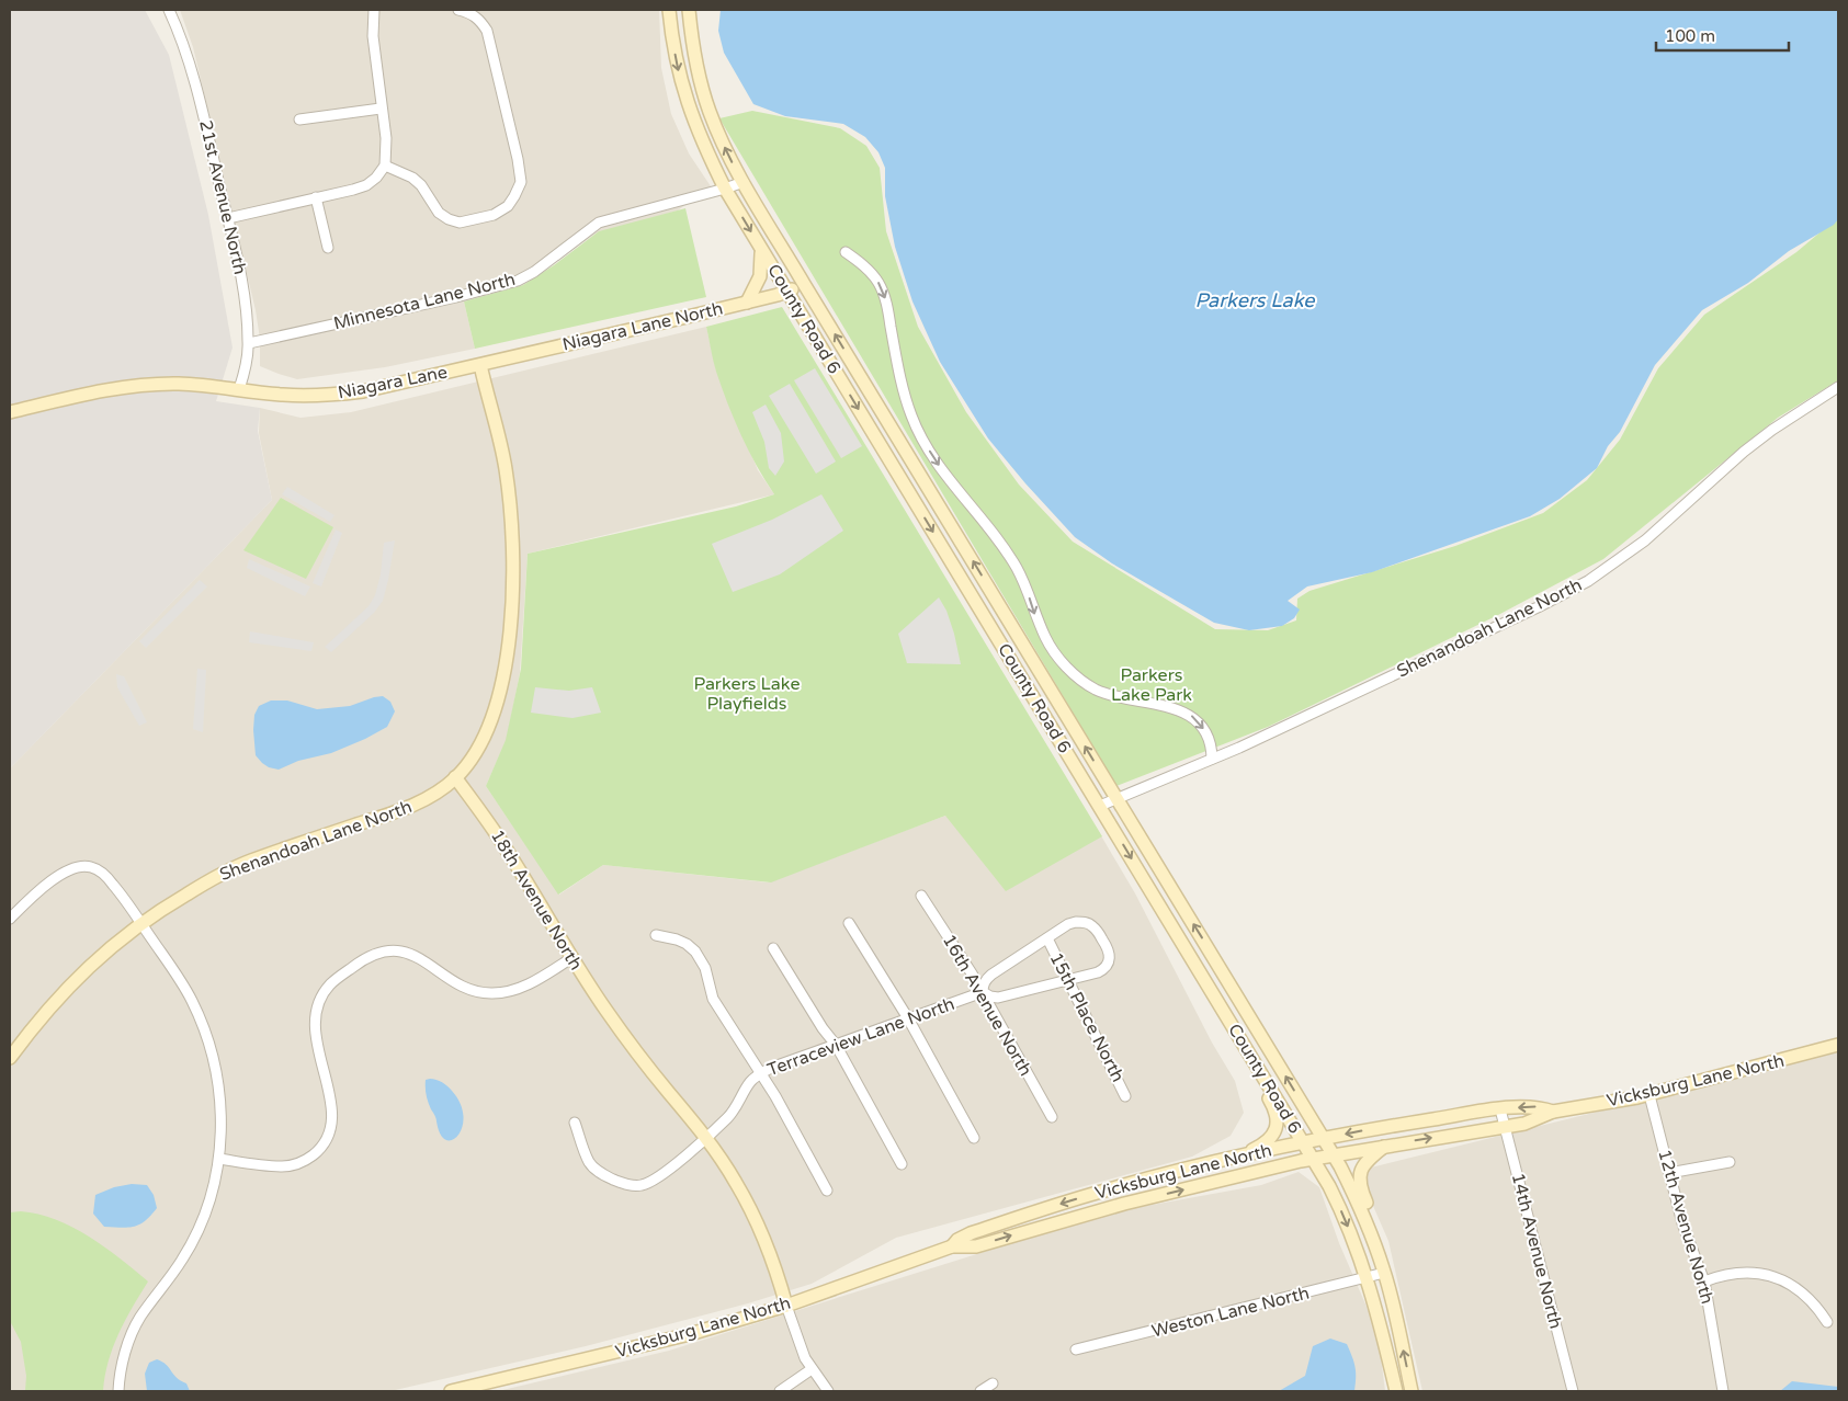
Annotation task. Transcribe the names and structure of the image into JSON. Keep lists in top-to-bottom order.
{
  "streets": {
    "main road": [
      "County Road 6",
      "Niagara Lane North",
      "Niagara Lane",
      "Shenandoah Lane North",
      "18th Avenue North",
      "Vicksburg Lane North"
    ],
    "street": [
      "21st Avenue North",
      "Minnesota Lane North",
      "16th Avenue North",
      "15th Place North",
      "Terraceview Lane North",
      "12th Avenue North",
      "14th Avenue North",
      "Weston Lane North"
    ]
  },
  "crossings": [
    ["21st Avenue North", "Minnesota Lane North"],
    ["21st Avenue North", "Niagara Lane"],
    ["Minnesota Lane North", "County Road 6"],
    ["County Road 6", "Niagara Lane North"],
    ["County Road 6", "Shenandoah Lane North"],
    ["County Road 6", "Vicksburg Lane North"],
    ["County Road 6", "Weston Lane North"],
    ["Niagara Lane North", "Niagara Lane"],
    ["Shenandoah Lane North", "18th Avenue North"],
    ["18th Avenue North", "Terraceview Lane North"],
    ["18th Avenue North", "Vicksburg Lane North"],
    ["16th Avenue North", "Terraceview Lane North"],
    ["Vicksburg Lane North", "12th Avenue North"],
    ["Vicksburg Lane North", "14th Avenue North"]
  ],
  "water": ["Parkers Lake"],
  "parks": ["Parkers Lake Park", "Parkers Lake Playfields"],
  "scale_bar": "100 m"
}
